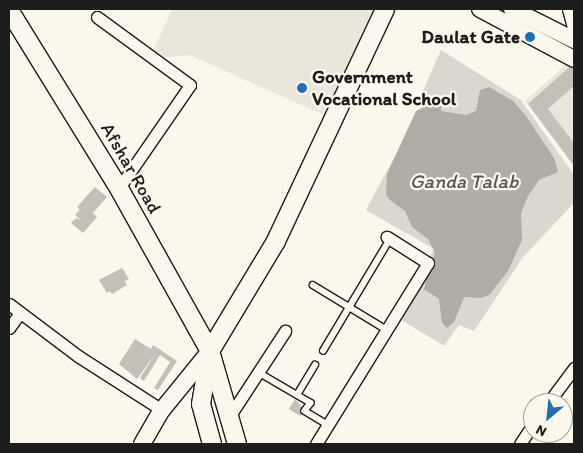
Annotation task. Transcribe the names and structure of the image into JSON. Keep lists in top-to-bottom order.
{
  "streets": {
    "main road": ["Afshar Road"]
  },
  "water": ["Ganda Talab"],
  "places": ["Daulat Gate", "Government Vocational School"],
  "north": "bottom left"
}
